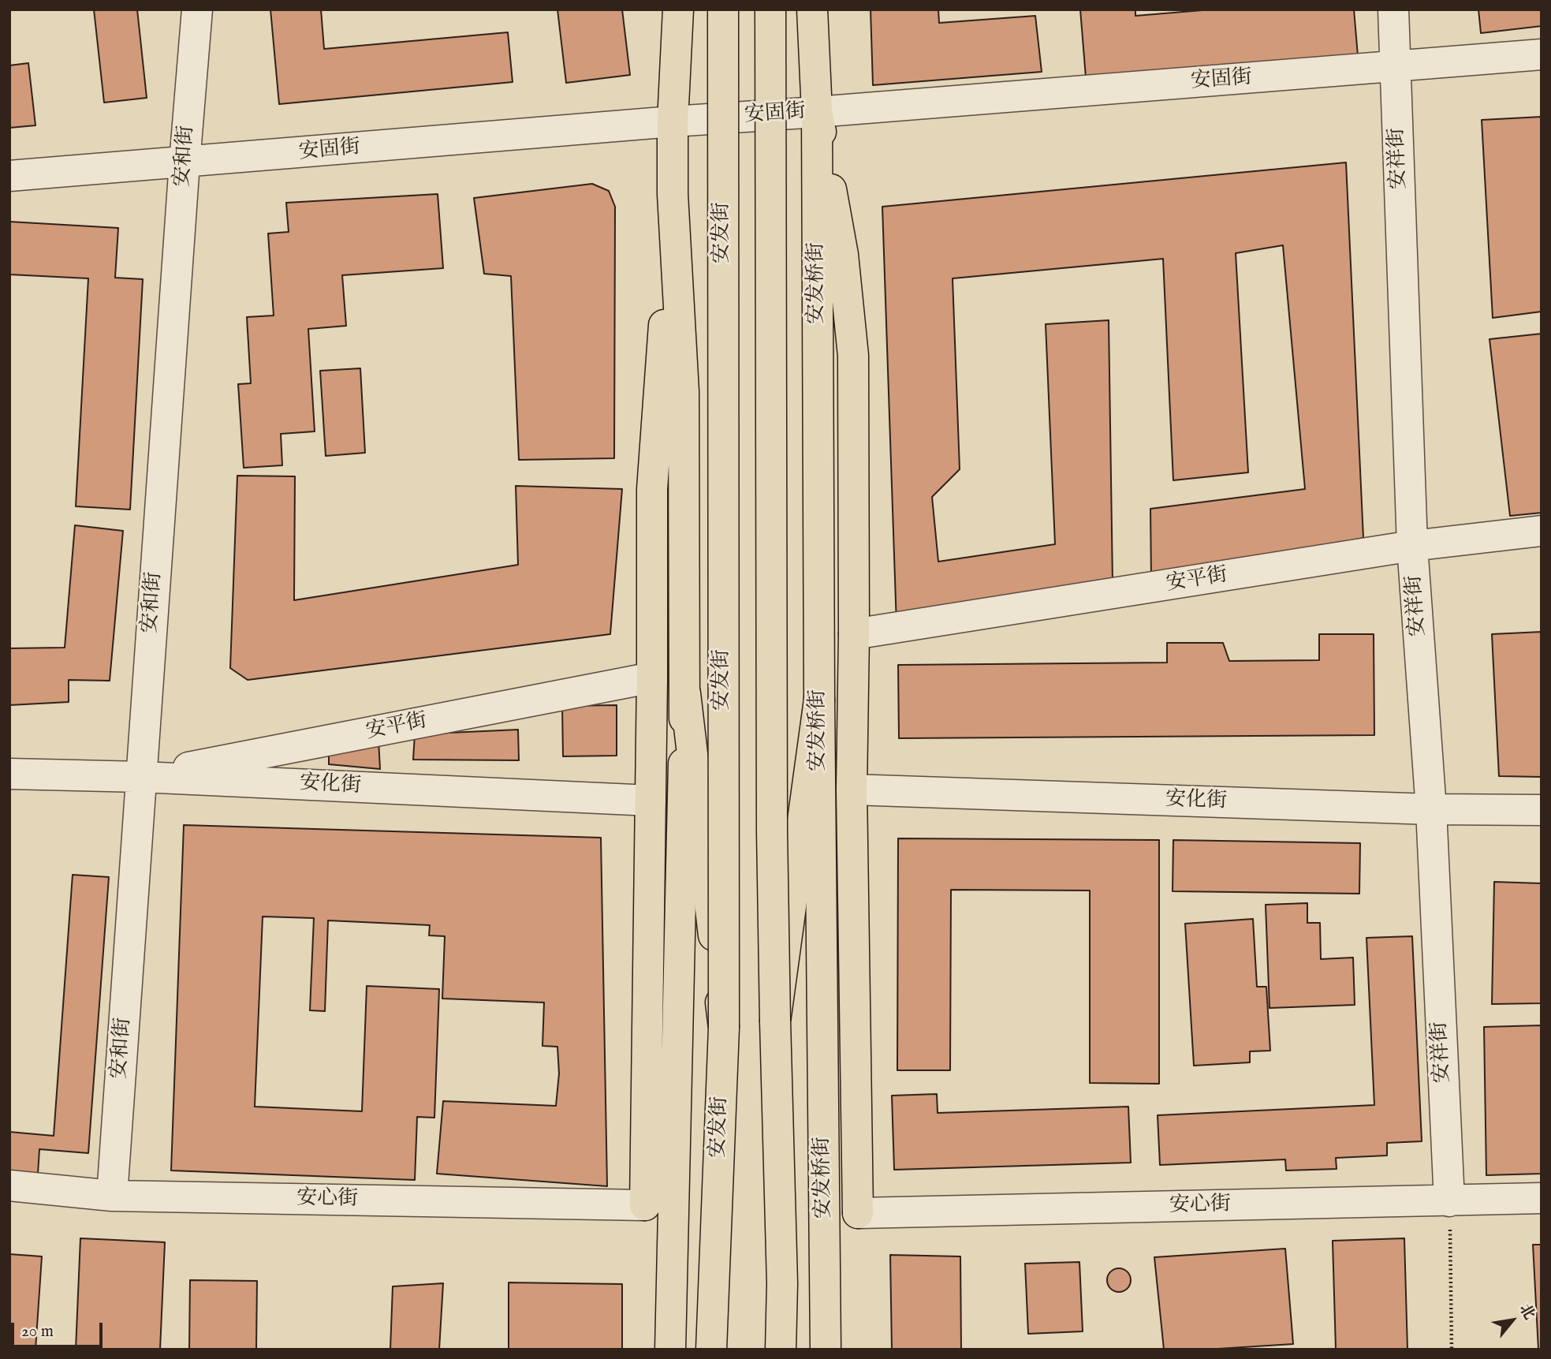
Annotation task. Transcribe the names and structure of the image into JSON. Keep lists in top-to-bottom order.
{
  "streets": {
    "main road": ["安发街", "安发桥街"],
    "street": [
      "安固街",
      "安和街",
      "安祥街",
      "安平街",
      "安化街",
      "安心街"
    ]
  },
  "crossings": [
    ["安固街", "安和街"],
    ["安固街", "安祥街"],
    ["安固街", "安发街"],
    ["安固街", "安发桥街"],
    ["安和街", "安平街"],
    ["安和街", "安化街"],
    ["安和街", "安心街"],
    ["安祥街", "安平街"],
    ["安祥街", "安化街"],
    ["安祥街", "安心街"],
    ["安发街", "安平街"],
    ["安发街", "安化街"],
    ["安发街", "安心街"],
    ["安平街", "安化街"]
  ],
  "scale_bar": "20 m",
  "north": "top right"
}
